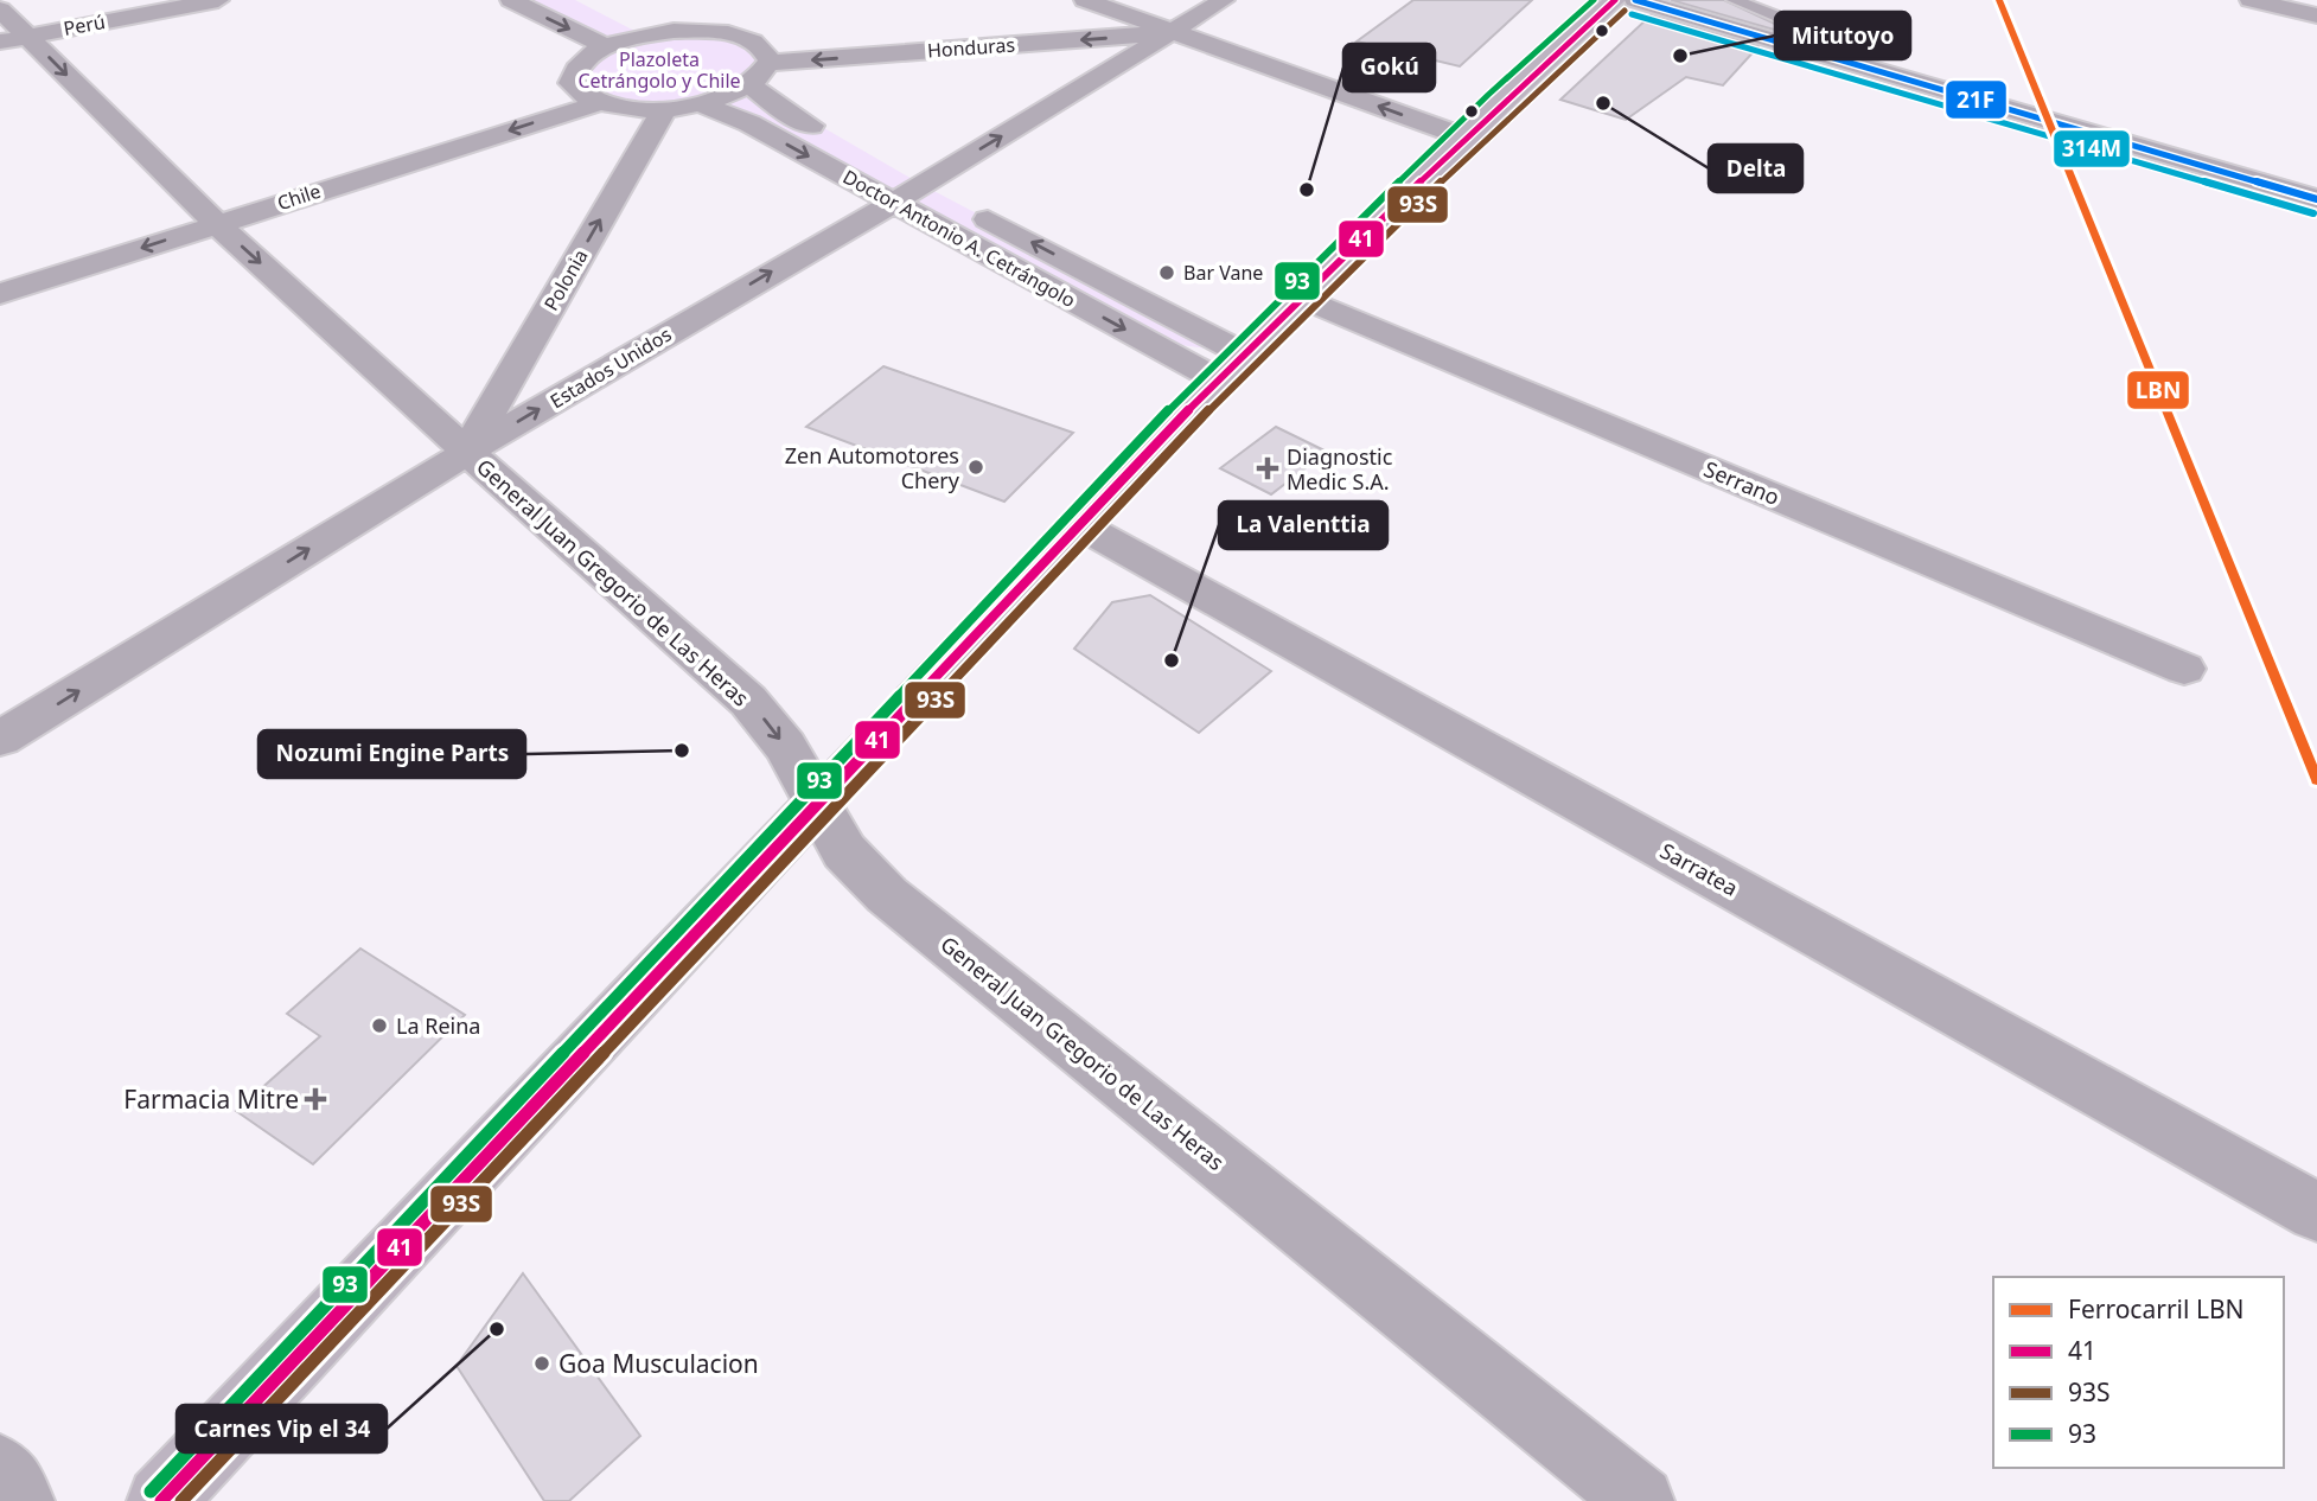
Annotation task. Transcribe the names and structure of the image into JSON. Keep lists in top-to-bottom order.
{
  "streets": {
    "street": [
      "Perú",
      "Honduras",
      "Chile",
      "Doctor Antonio A. Cetrángolo",
      "Polonia",
      "Estados Unidos",
      "Serrano",
      "General Juan Gregorio de Las Heras",
      "Sarratea"
    ]
  },
  "crossings": [
    ["Perú", "General Juan Gregorio de Las Heras"],
    ["Honduras", "Estados Unidos"],
    ["Chile", "General Juan Gregorio de Las Heras"],
    ["Doctor Antonio A. Cetrángolo", "Estados Unidos"],
    ["Polonia", "Estados Unidos"],
    ["Polonia", "General Juan Gregorio de Las Heras"],
    ["Estados Unidos", "General Juan Gregorio de Las Heras"]
  ],
  "one_way": [
    "Honduras",
    "Chile",
    "Polonia",
    "Estados Unidos",
    "General Juan Gregorio de Las Heras"
  ],
  "parks": ["Plazoleta Cetrángolo y Chile"],
  "places": {
    "other": [
      "Mitutoyo",
      "Delta",
      "Gokú",
      "Bar Vane",
      "Zen Automotores Chery",
      "La Valenttia",
      "Nozumi Engine Parts",
      "La Reina",
      "Carnes Vip el 34",
      "Goa Musculacion"
    ],
    "health": ["Diagnostic Medic S.A.", "Farmacia Mitre"]
  },
  "lines": [
    "rail line LBN",
    "transit line 41",
    "transit line 93",
    "transit line 21F",
    "transit line 93S",
    "transit line 314M"
  ],
  "legend": [
    "Ferrocarril LBN",
    "41",
    "93S",
    "93"
  ]
}
